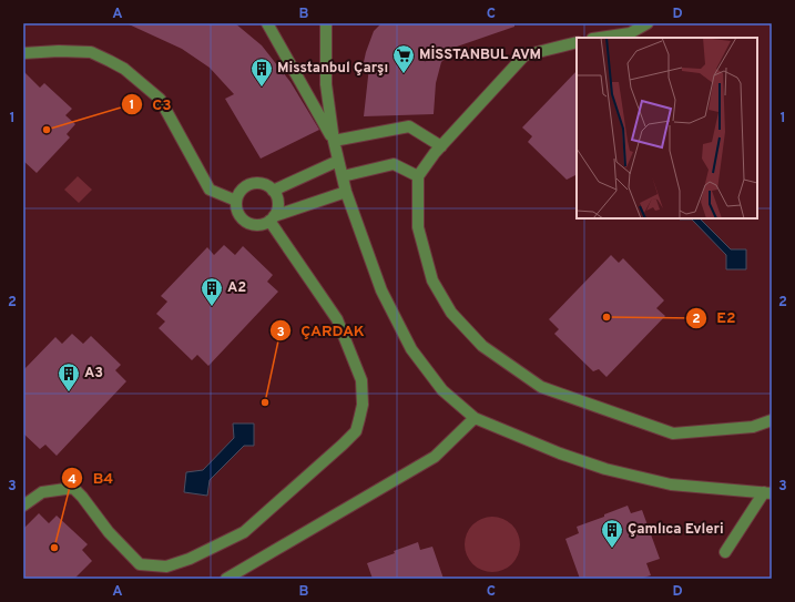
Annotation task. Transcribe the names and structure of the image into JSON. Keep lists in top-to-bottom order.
{
  "places": {
    "supermarket": ["MİSSTANBUL AVM"],
    "building": [
      "Misstanbul Çarşı",
      "A2",
      "A3",
      "Çamlıca Evleri"
    ],
    "other": [
      "C3",
      "E2",
      "ÇARDAK",
      "B4"
    ]
  },
  "grid": {
    "columns": [
      "A",
      "B",
      "C",
      "D"
    ],
    "rows": ["1", "2", "3"]
  }
}
